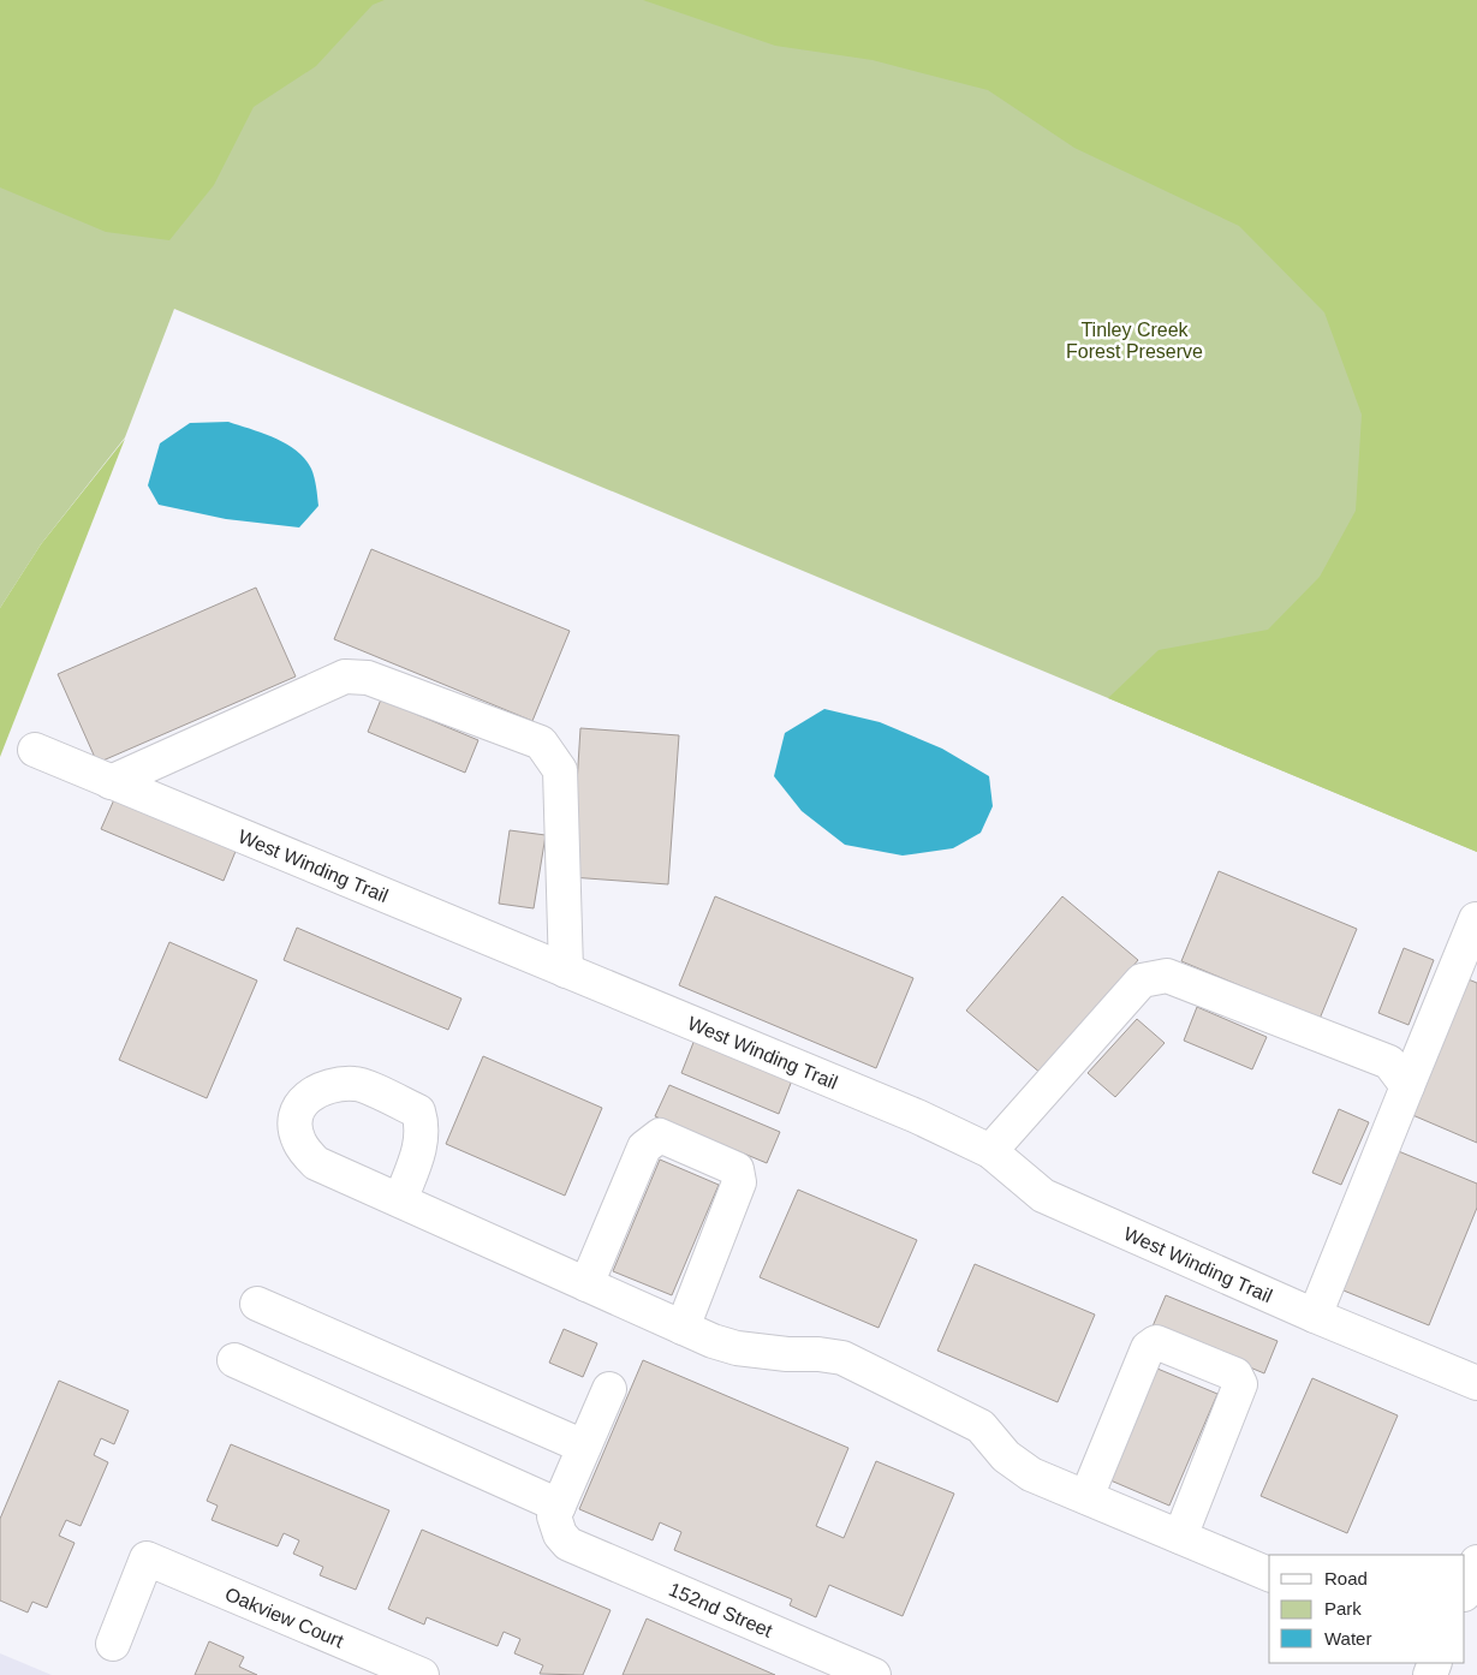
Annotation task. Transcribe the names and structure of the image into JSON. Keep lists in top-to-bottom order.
{
  "streets": {
    "street": ["West Winding Trail", "152nd Street", "Oakview Court"]
  },
  "parks": ["Tinley Creek Forest Preserve"],
  "legend": ["Road", "Park", "Water"]
}
